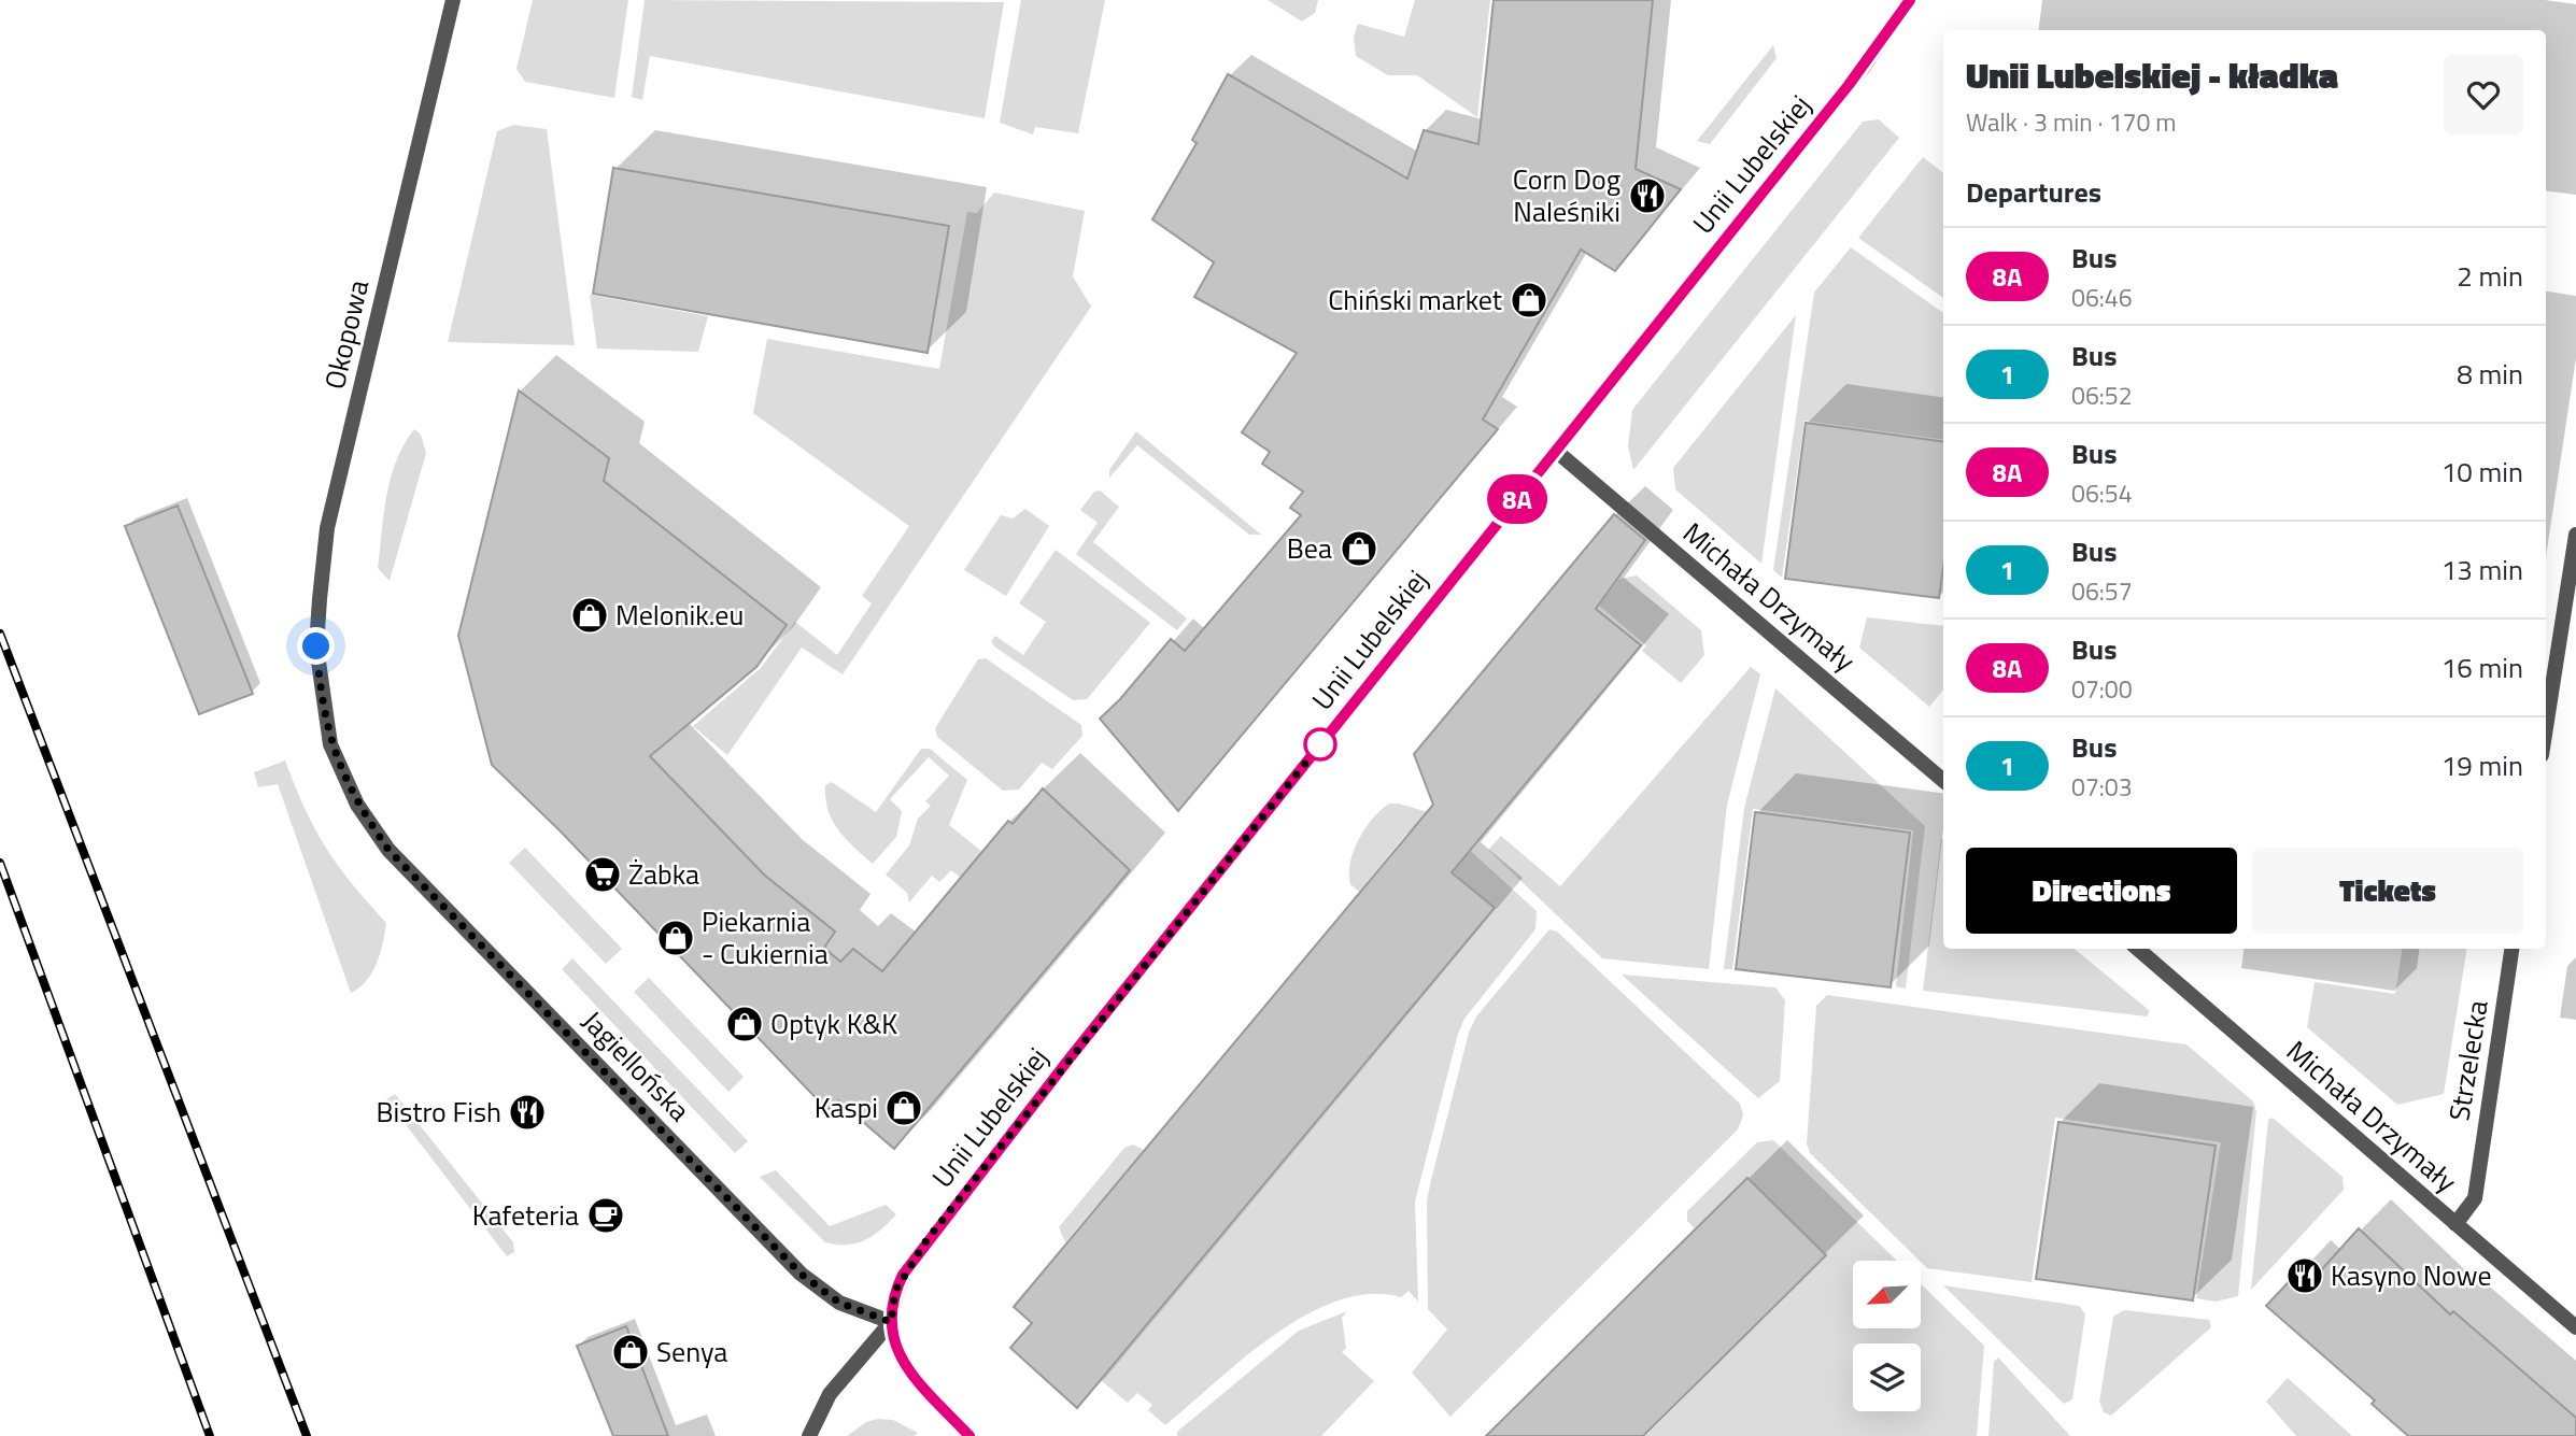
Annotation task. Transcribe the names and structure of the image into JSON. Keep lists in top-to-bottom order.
{
  "streets": {
    "street": [
      "Unii Lubelskiej",
      "Okopowa",
      "Michała Drzymały",
      "Strzelecka",
      "Jagiellońska"
    ]
  },
  "crossings": [
    ["Unii Lubelskiej", "Michała Drzymały"],
    ["Unii Lubelskiej", "Jagiellońska"],
    ["Okopowa", "Jagiellońska"],
    ["Michała Drzymały", "Strzelecka"]
  ],
  "places": {
    "restaurant": ["Corn Dog Naleśniki", "Bistro Fish", "Kasyno Nowe"],
    "shop": [
      "Chiński market",
      "Bea",
      "Melonik.eu",
      "Piekarnia - Cukiernia",
      "Optyk K&K",
      "Kaspi",
      "Senya"
    ],
    "supermarket": ["Żabka"],
    "cafe": ["Kafeteria"]
  },
  "lines": ["bus line 8A"],
  "north": "bottom left",
  "page": {
    "on_map": "8A",
    "heading": [
      ["Unii Lubelskiej - kładka", "Walk · 3 min · 170 m"],
      "Departures"
    ],
    "list": [
      {
        "mark": "8A",
        "name": "Bus",
        "note": "06:46",
        "value": "2 min"
      },
      {
        "mark": "1",
        "name": "Bus",
        "note": "06:52",
        "value": "8 min"
      },
      {
        "mark": "8A",
        "name": "Bus",
        "note": "06:54",
        "value": "10 min"
      },
      {
        "mark": "1",
        "name": "Bus",
        "note": "06:57",
        "value": "13 min"
      },
      {
        "mark": "8A",
        "name": "Bus",
        "note": "07:00",
        "value": "16 min"
      },
      {
        "mark": "1",
        "name": "Bus",
        "note": "07:03",
        "value": "19 min"
      }
    ],
    "buttons": ["Directions", "Tickets"]
  }
}
